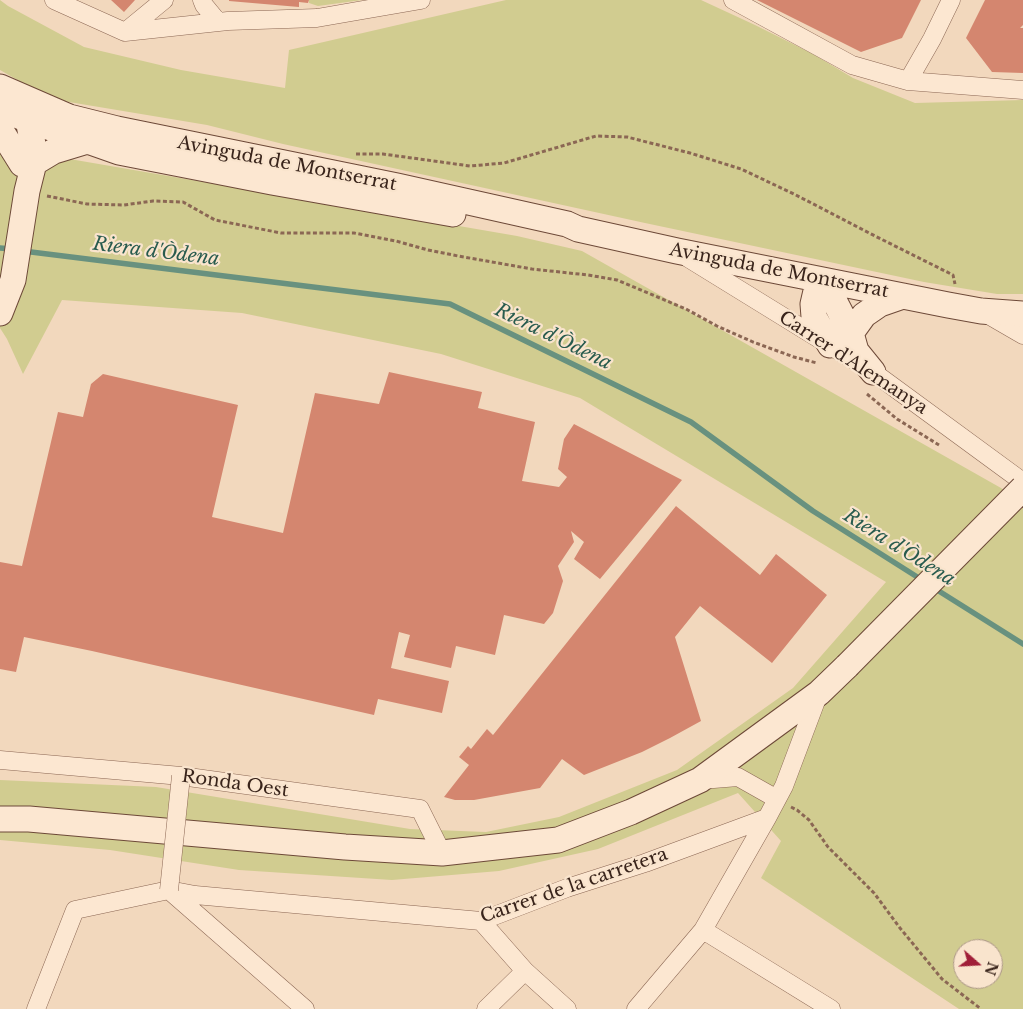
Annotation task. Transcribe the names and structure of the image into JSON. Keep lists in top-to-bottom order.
{
  "streets": {
    "street": [
      "Avinguda de Montserrat",
      "Carrer d'Alemanya",
      "Ronda Oest",
      "Carrer de la carretera"
    ]
  },
  "crossings": [
    ["Avinguda de Montserrat", "Carrer d'Alemanya"]
  ],
  "water": ["Riera d'Òdena"],
  "north": "right"
}
